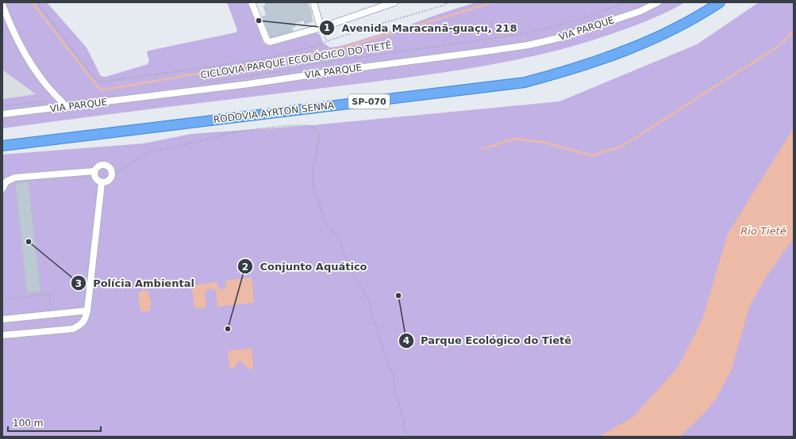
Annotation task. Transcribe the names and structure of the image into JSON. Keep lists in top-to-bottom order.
{
  "streets": {
    "highway": ["SP-070", "RODOVIA AYRTON SENNA"],
    "street": ["VIA PARQUE"],
    "path": ["CICLOVIA PARQUE ECOLÓGICO DO TIETÊ"]
  },
  "water": ["Rio Tietê"],
  "places": [
    "Avenida Maracanã-guaçu, 218",
    "Polícia Ambiental",
    "Parque Ecológico do Tietê",
    "Conjunto Aquático"
  ],
  "scale_bar": "100 m"
}
